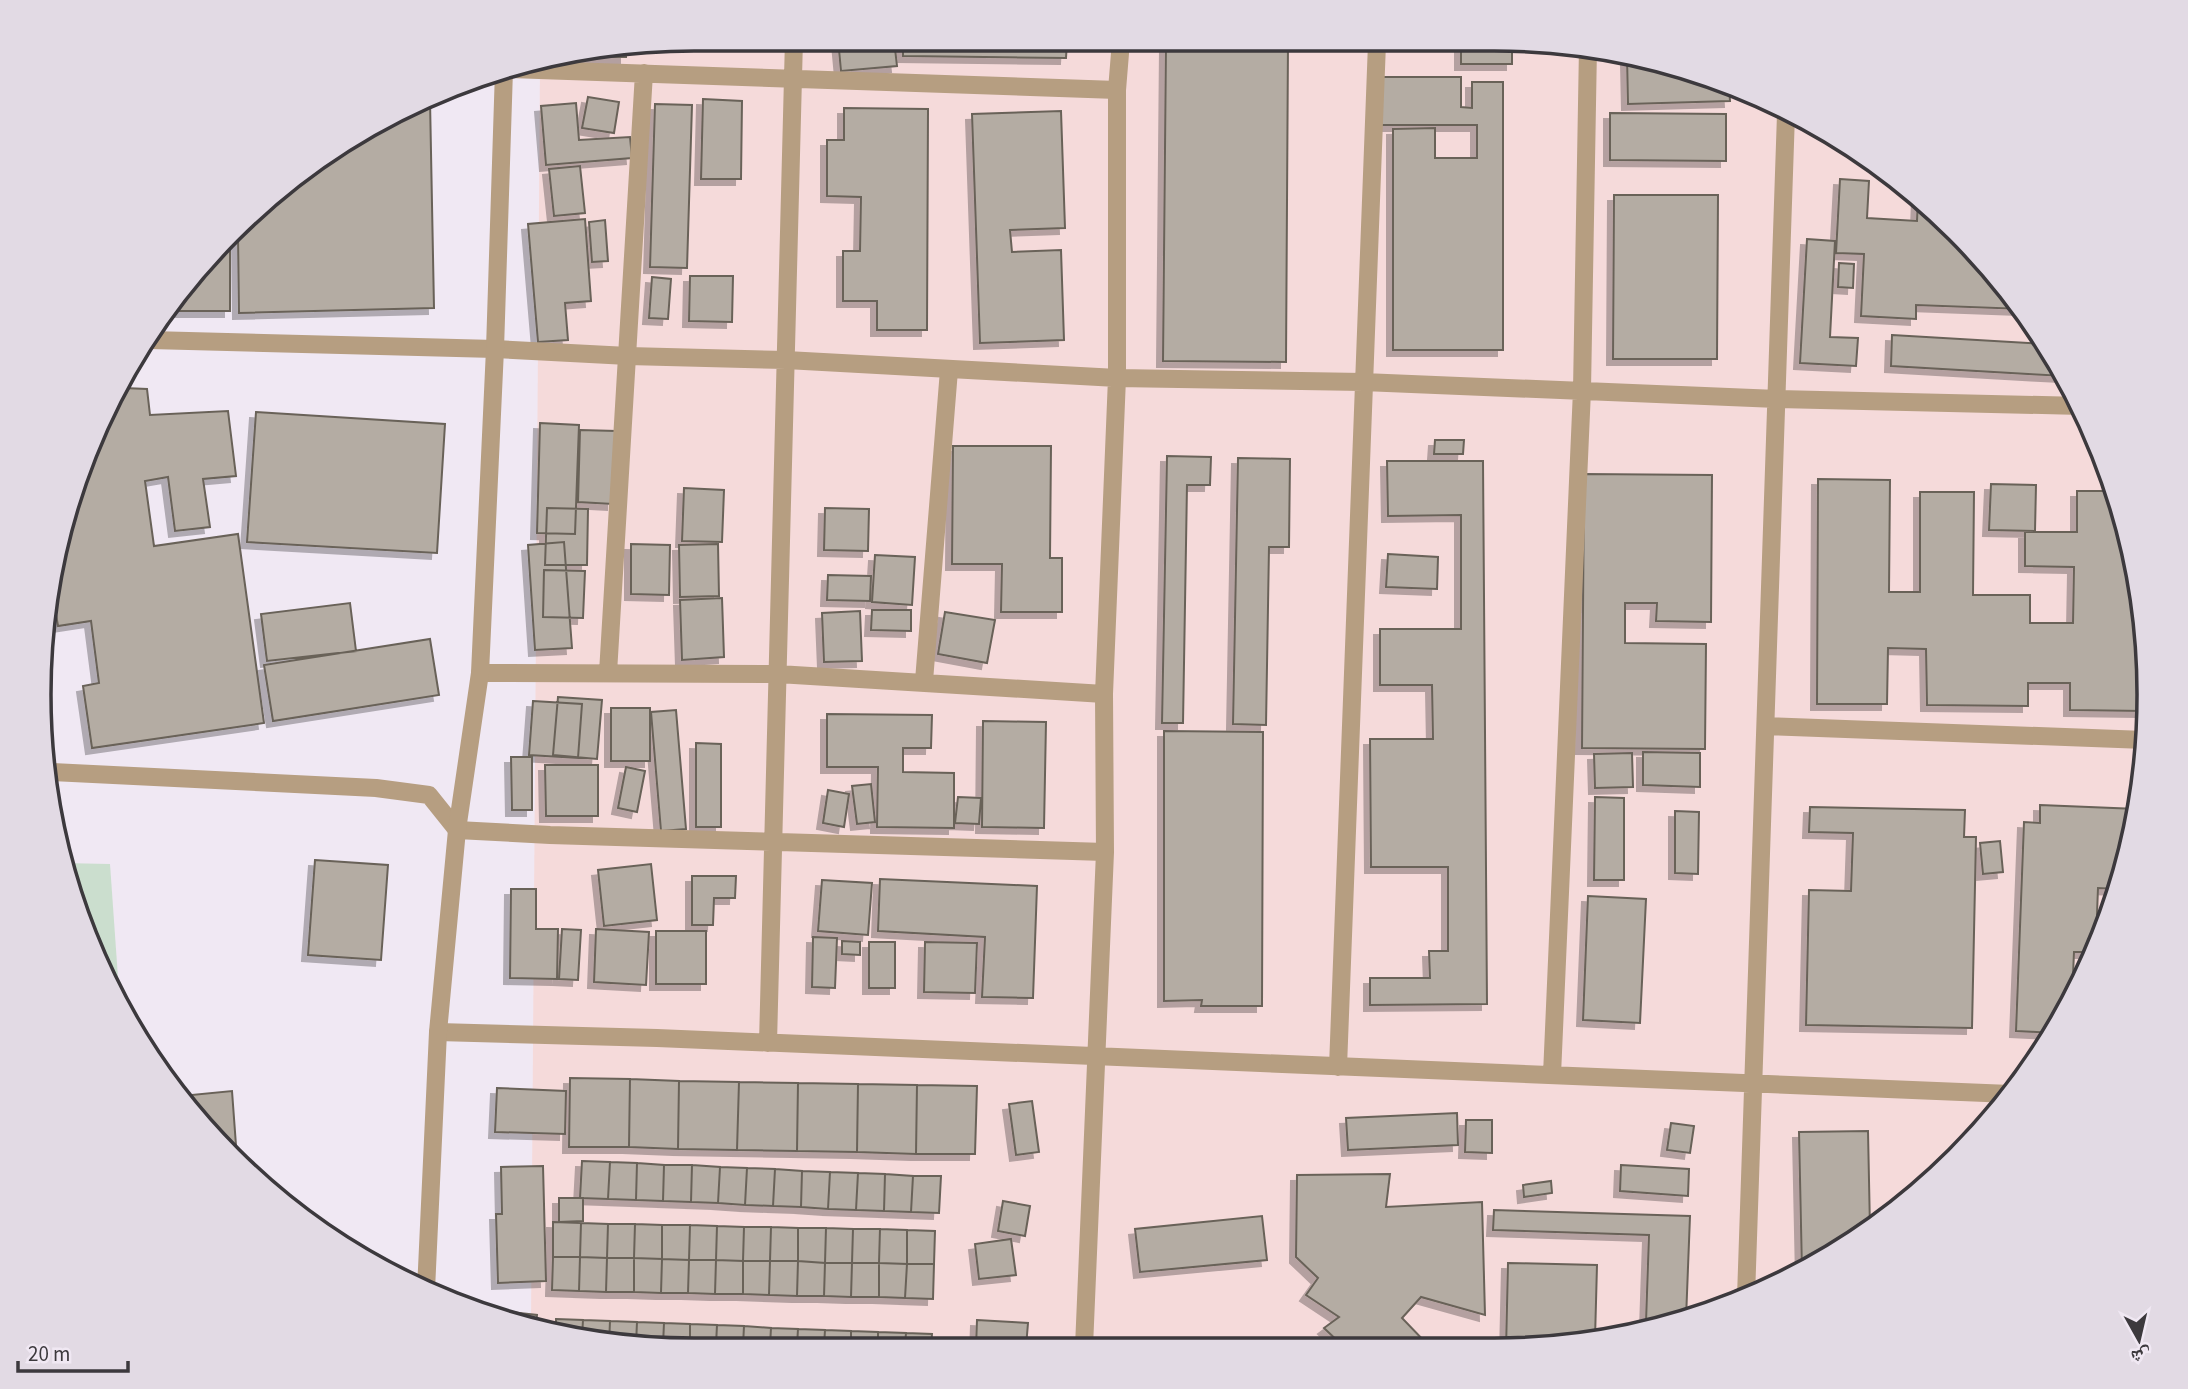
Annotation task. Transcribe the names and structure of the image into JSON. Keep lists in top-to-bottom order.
{
  "scale_bar": "20 m",
  "north": "bottom"
}
